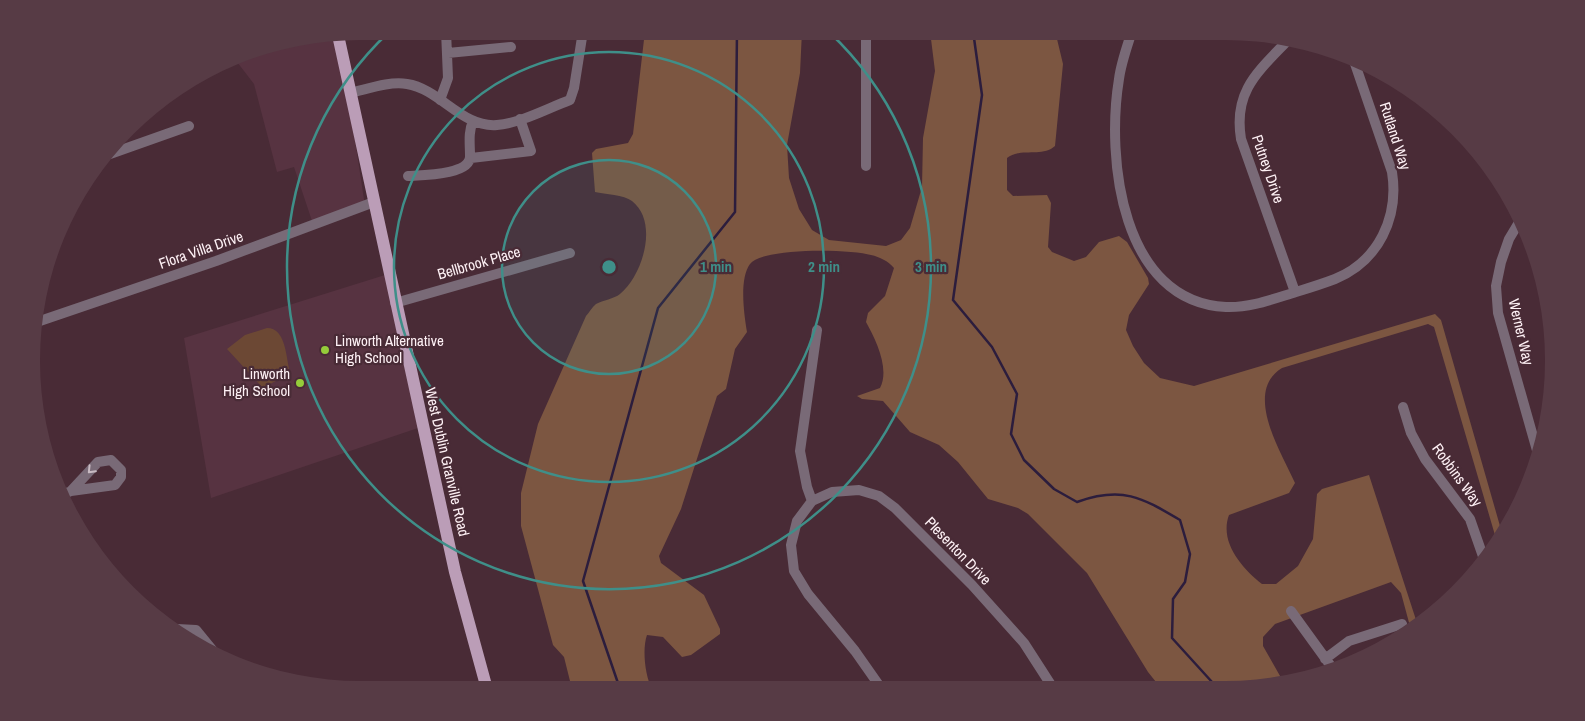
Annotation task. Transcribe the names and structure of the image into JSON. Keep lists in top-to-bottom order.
{
  "streets": {
    "main road": ["West Dublin Granville Road"],
    "street": [
      "Rutland Way",
      "Putney Drive",
      "Flora Villa Drive",
      "Bellbrook Place",
      "Werner Way",
      "Robbins Way",
      "Plesenton Drive"
    ]
  },
  "crossings": [
    ["Rutland Way", "Putney Drive"],
    ["Flora Villa Drive", "West Dublin Granville Road"],
    ["Bellbrook Place", "West Dublin Granville Road"]
  ],
  "places": ["Linworth Alternative High School", "Linworth High School"],
  "rings": ["1 min", "2 min", "3 min"]
}
